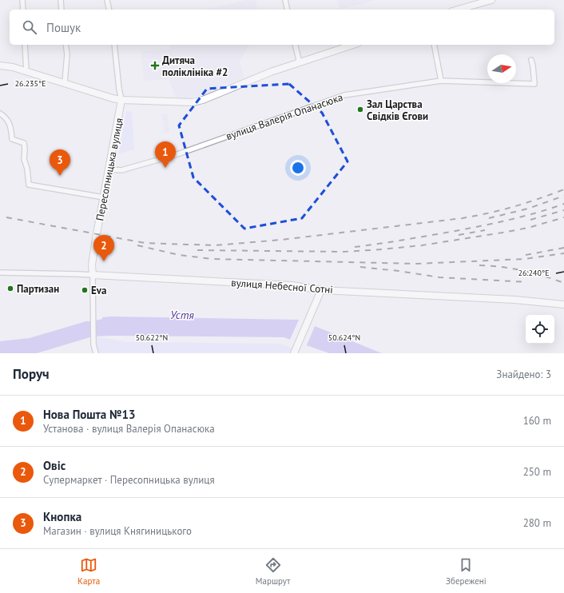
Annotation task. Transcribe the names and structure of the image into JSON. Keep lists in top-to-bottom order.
{
  "streets": {
    "street": ["вулиця Валерія Опанасюка", "Пересопницька вулиця", "вулиця Небесної Сотні"]
  },
  "crossings": [
    ["вулиця Валерія Опанасюка", "Пересопницька вулиця"],
    ["Пересопницька вулиця", "вулиця Небесної Сотні"]
  ],
  "water": ["Устя"],
  "places": {
    "health": ["Дитяча поліклініка #2"],
    "other": ["Зал Царства Свідків Єгови", "Партизан", "Eva"]
  },
  "north": "right",
  "page": {
    "search": "Пошук",
    "pins": ["1", "3", "2"],
    "heading": ["Поруч", "Знайдено: 3"],
    "list": [
      {
        "mark": "1",
        "name": "Нова Пошта №13",
        "note": "Установа · вулиця Валерія Опанасюка",
        "value": "160 m"
      },
      {
        "mark": "2",
        "name": "Овіс",
        "note": "Супермаркет · Пересопницька вулиця",
        "value": "250 m"
      },
      {
        "mark": "3",
        "name": "Кнопка",
        "note": "Магазин · вулиця Княгиницького",
        "value": "280 m"
      }
    ],
    "nav": ["Карта", "Маршрут", "Збережені"]
  },
  "coordinates": [
    "26.235°E",
    "26.240°E",
    "50.622°N",
    "50.624°N"
  ]
}
